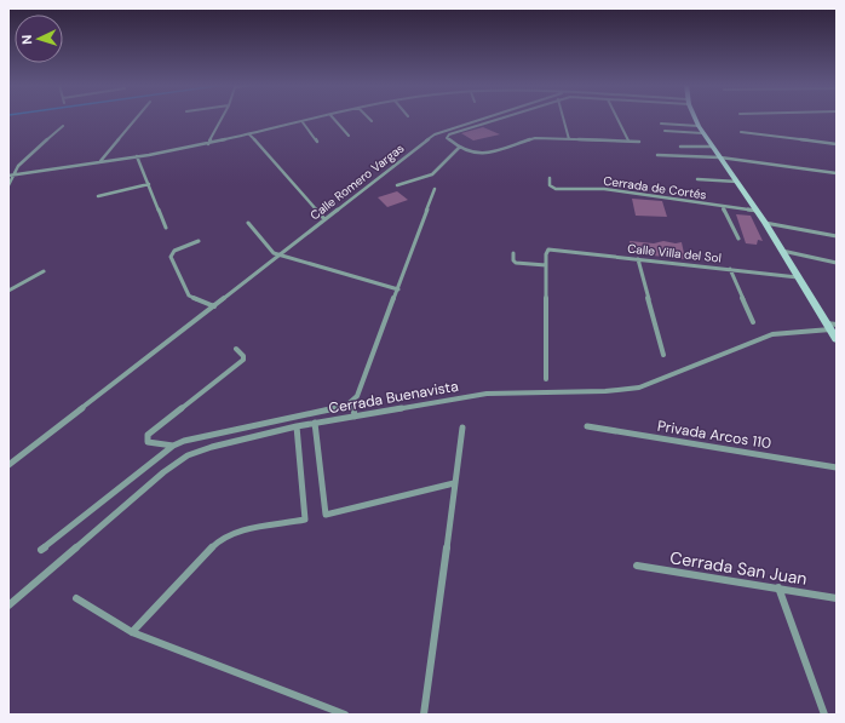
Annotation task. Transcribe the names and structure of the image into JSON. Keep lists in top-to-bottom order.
{
  "streets": {
    "street": [
      "Calle Romero Vargas",
      "Cerrada de Cortés",
      "Calle Villa del Sol",
      "Cerrada Buenavista",
      "Privada Arcos 110",
      "Cerrada San Juan"
    ]
  },
  "north": "left"
}
